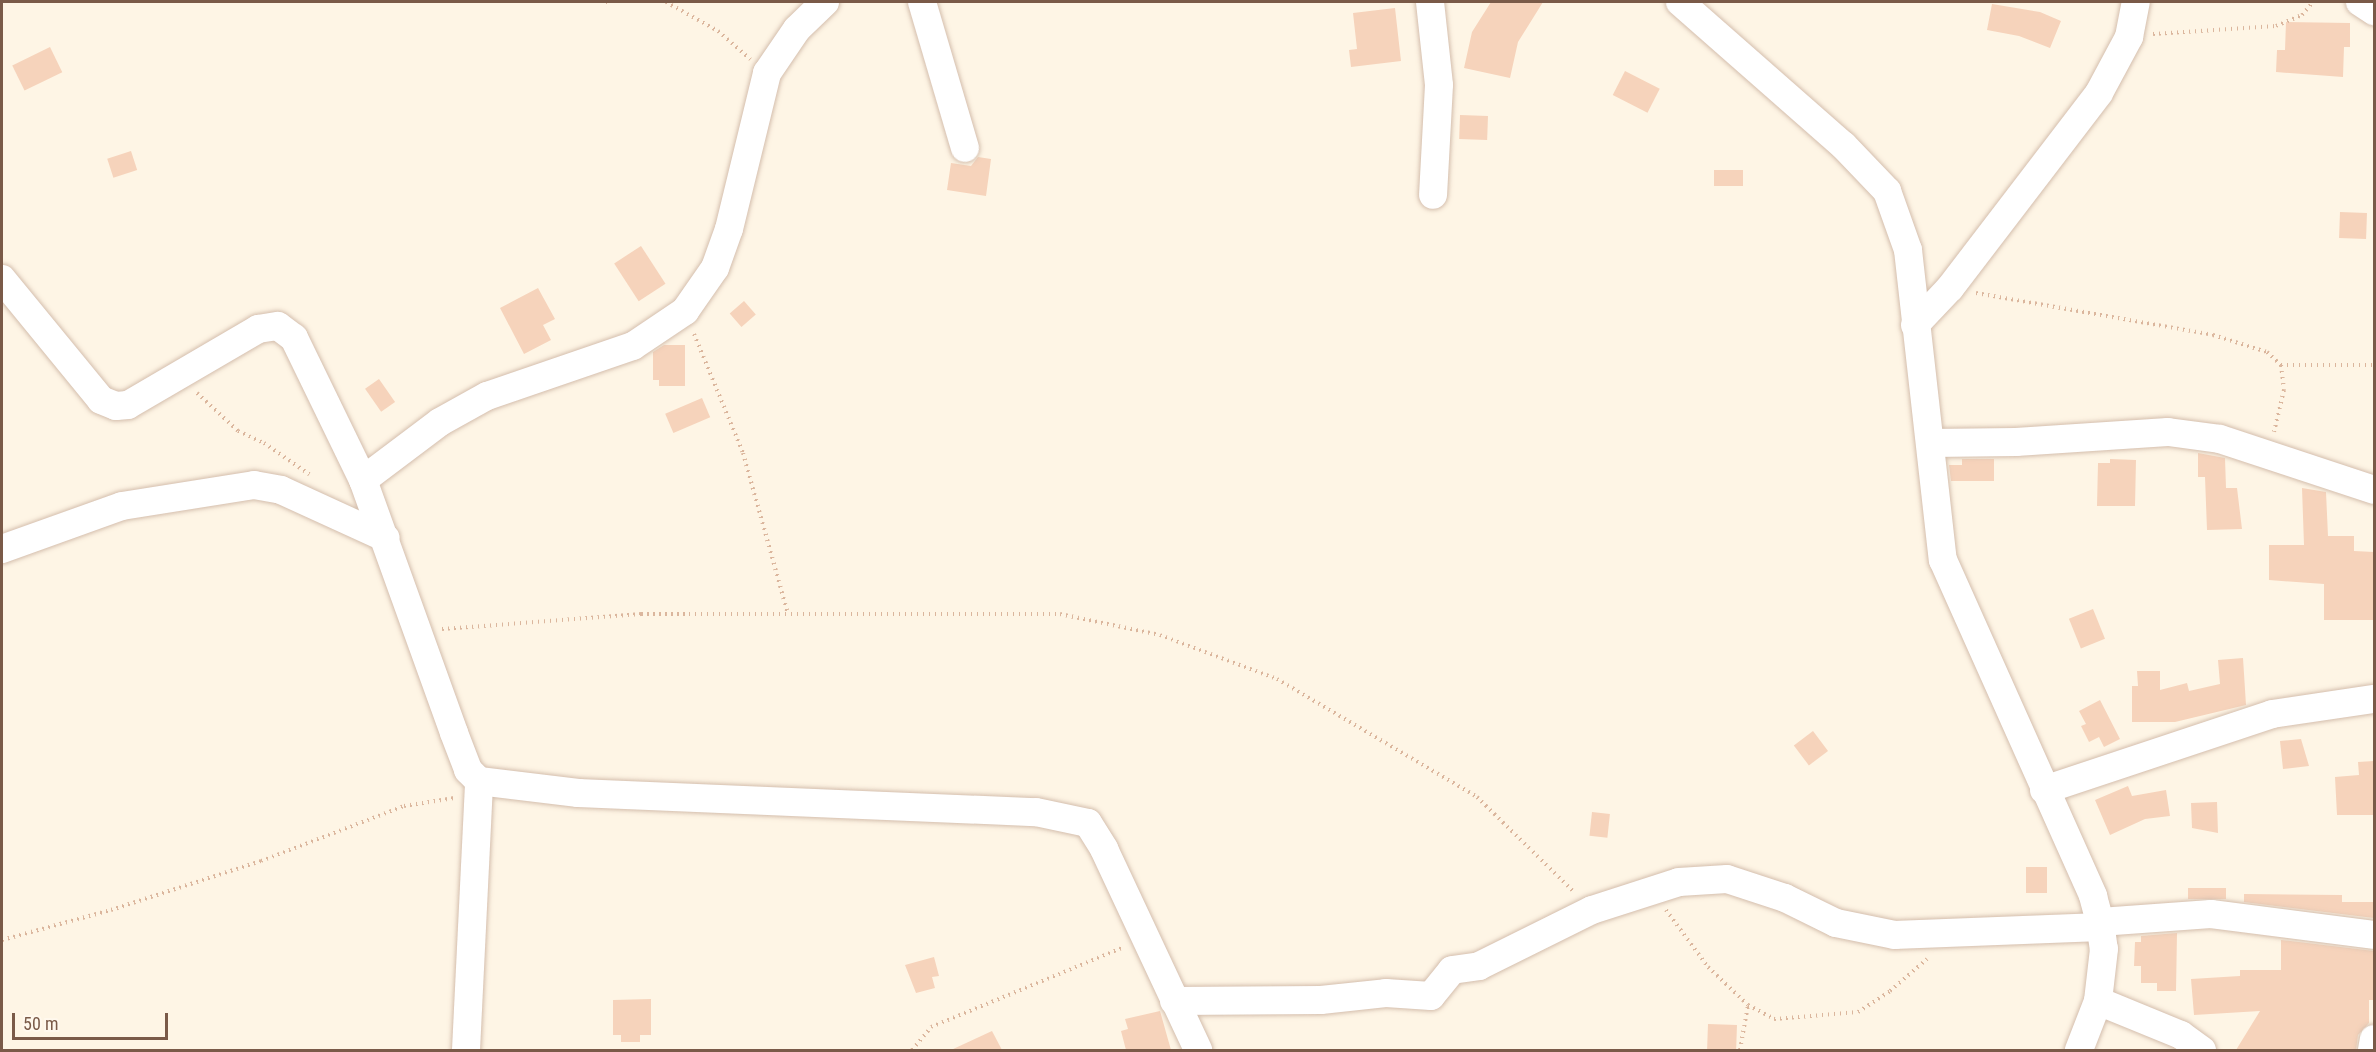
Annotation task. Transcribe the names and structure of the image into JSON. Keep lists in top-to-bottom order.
{
  "scale_bar": "50 m"
}
